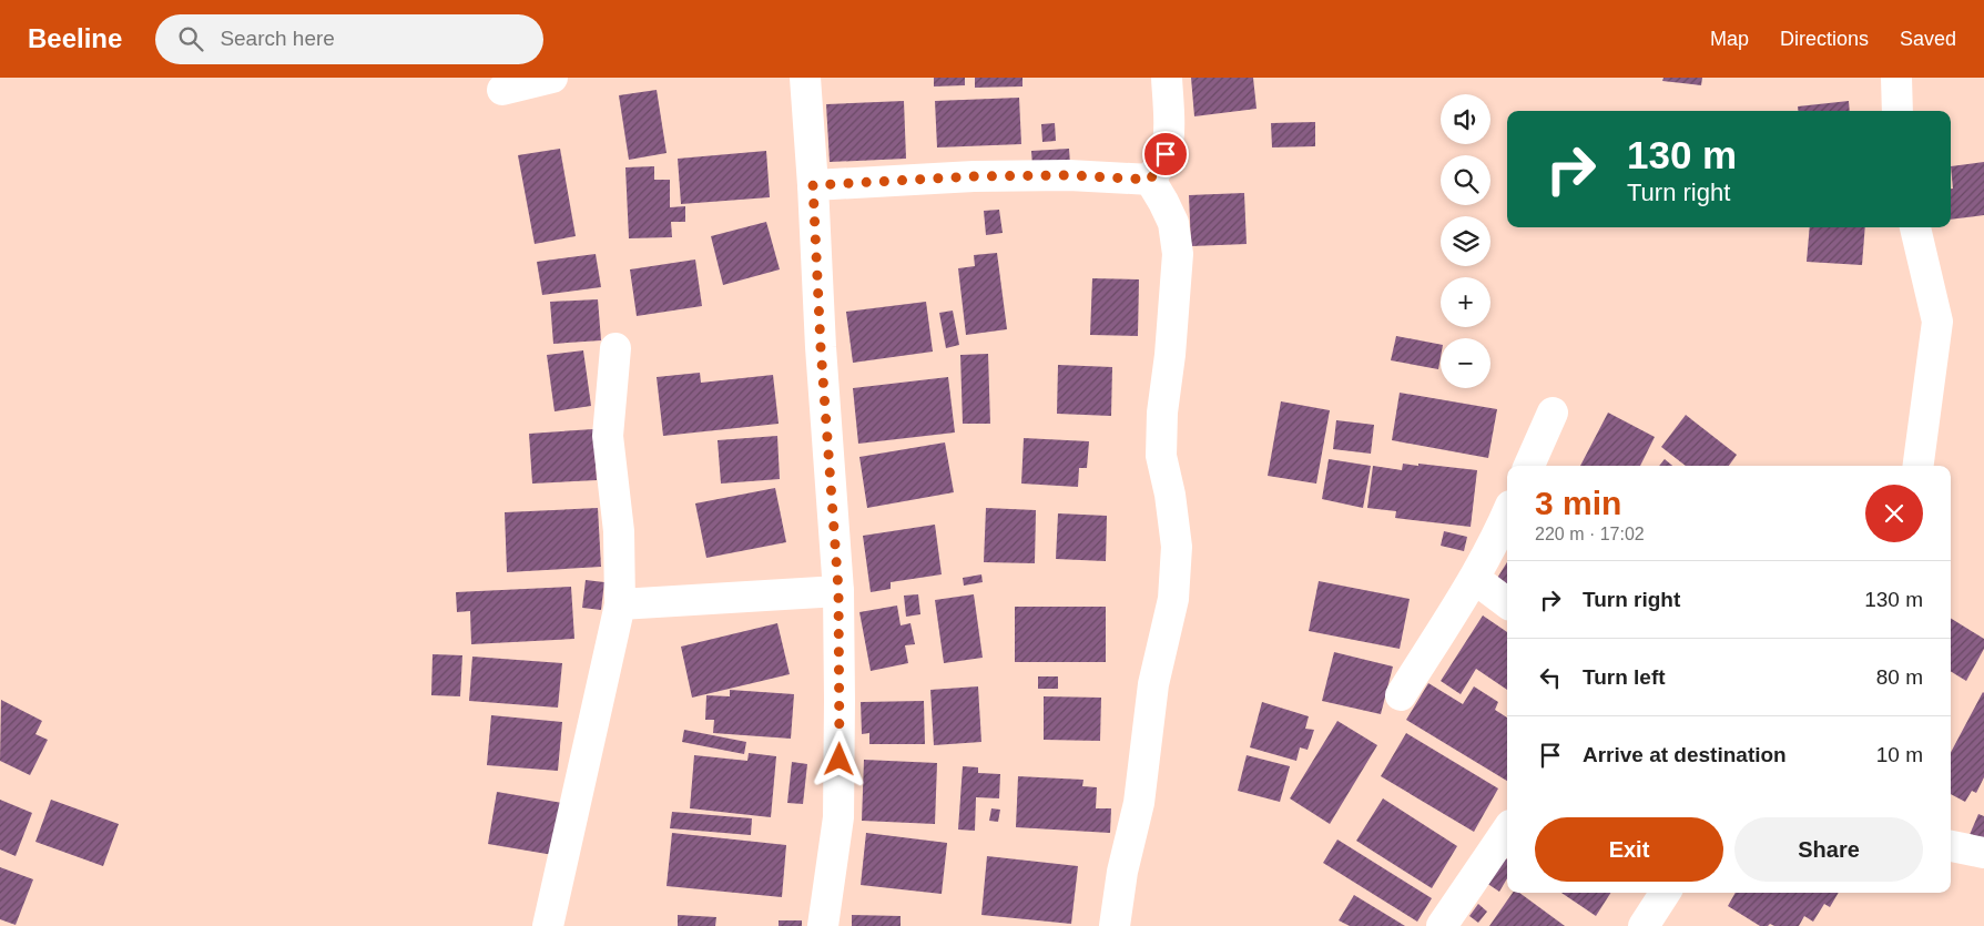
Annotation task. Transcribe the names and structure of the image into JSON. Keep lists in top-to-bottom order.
{
  "page": {
    "header": "Beeline",
    "search": "Search here",
    "nav": ["Map", "Directions", "Saved"],
    "map_buttons": ["+", "−"],
    "turn": ["130 m", "Turn right"],
    "heading": ["3 min", "220 m · 17:02"],
    "list": [
      {
        "name": "Turn right",
        "value": "130 m"
      },
      {
        "name": "Turn left",
        "value": "80 m"
      },
      {
        "name": "Arrive at destination",
        "value": "10 m"
      }
    ],
    "buttons": ["Exit", "Share"]
  }
}
